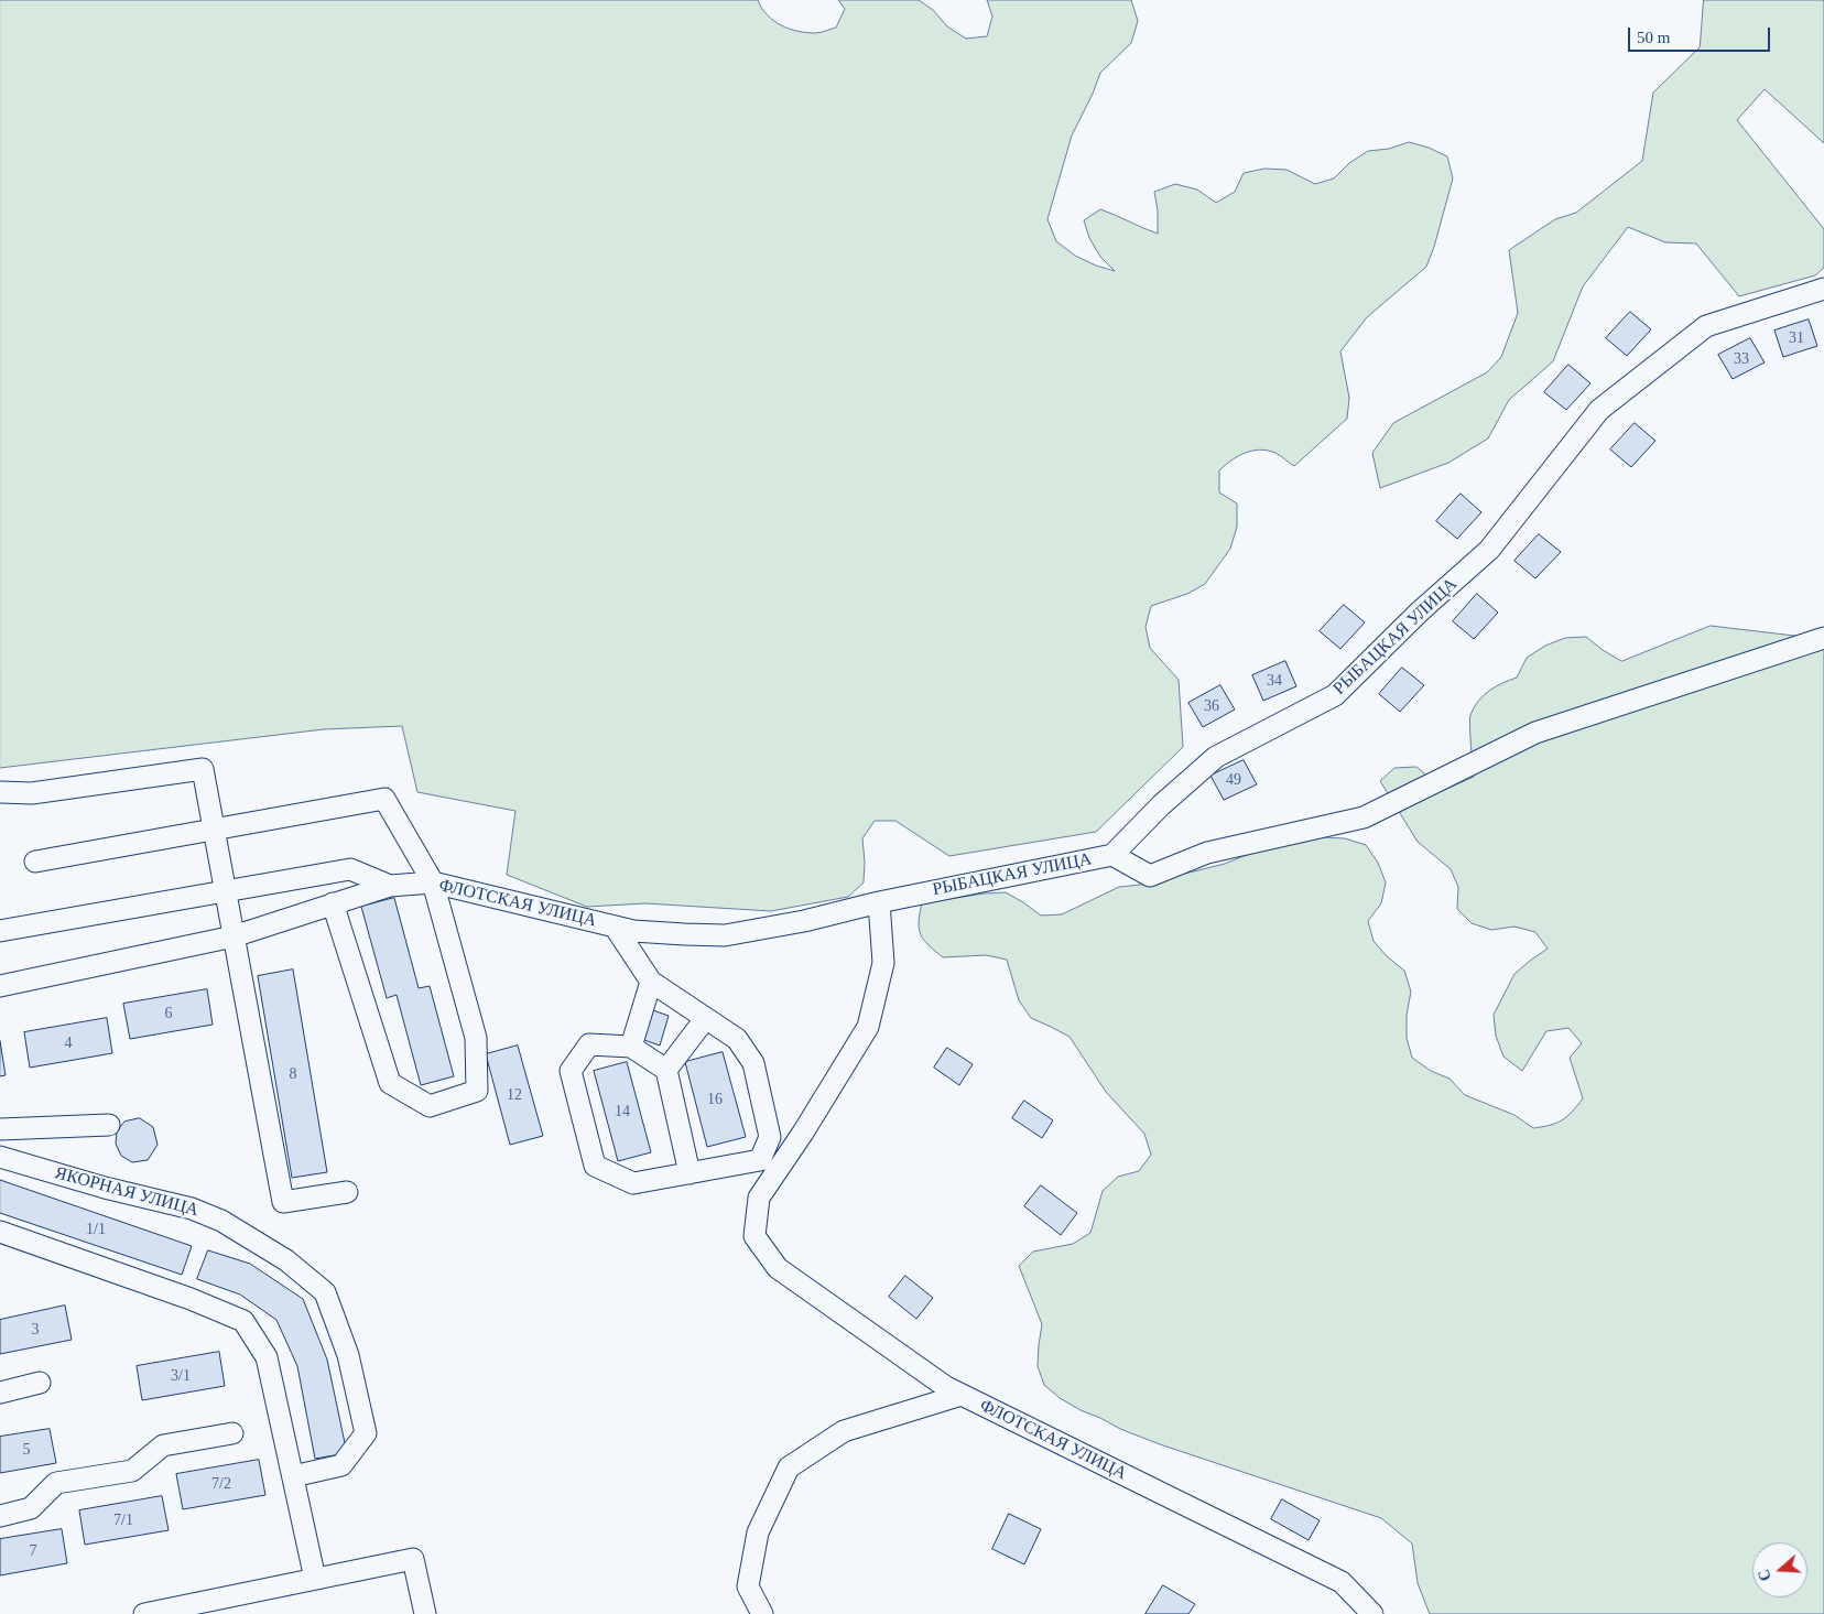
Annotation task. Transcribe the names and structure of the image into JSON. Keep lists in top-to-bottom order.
{
  "streets": {
    "street": ["РЫБАЦКАЯ УЛИЦА", "ФЛОТСКАЯ УЛИЦА", "ЯКОРНАЯ УЛИЦА"]
  },
  "crossings": [
    ["РЫБАЦКАЯ УЛИЦА", "ФЛОТСКАЯ УЛИЦА"]
  ],
  "house_numbers": [
    "31",
    "33",
    "34",
    "36",
    "49",
    "6",
    "4",
    "8",
    "12",
    "16",
    "14",
    "1/1",
    "3",
    "3/1",
    "5",
    "7/2",
    "7/1",
    "7"
  ],
  "scale_bar": "50 m",
  "north": "left"
}
